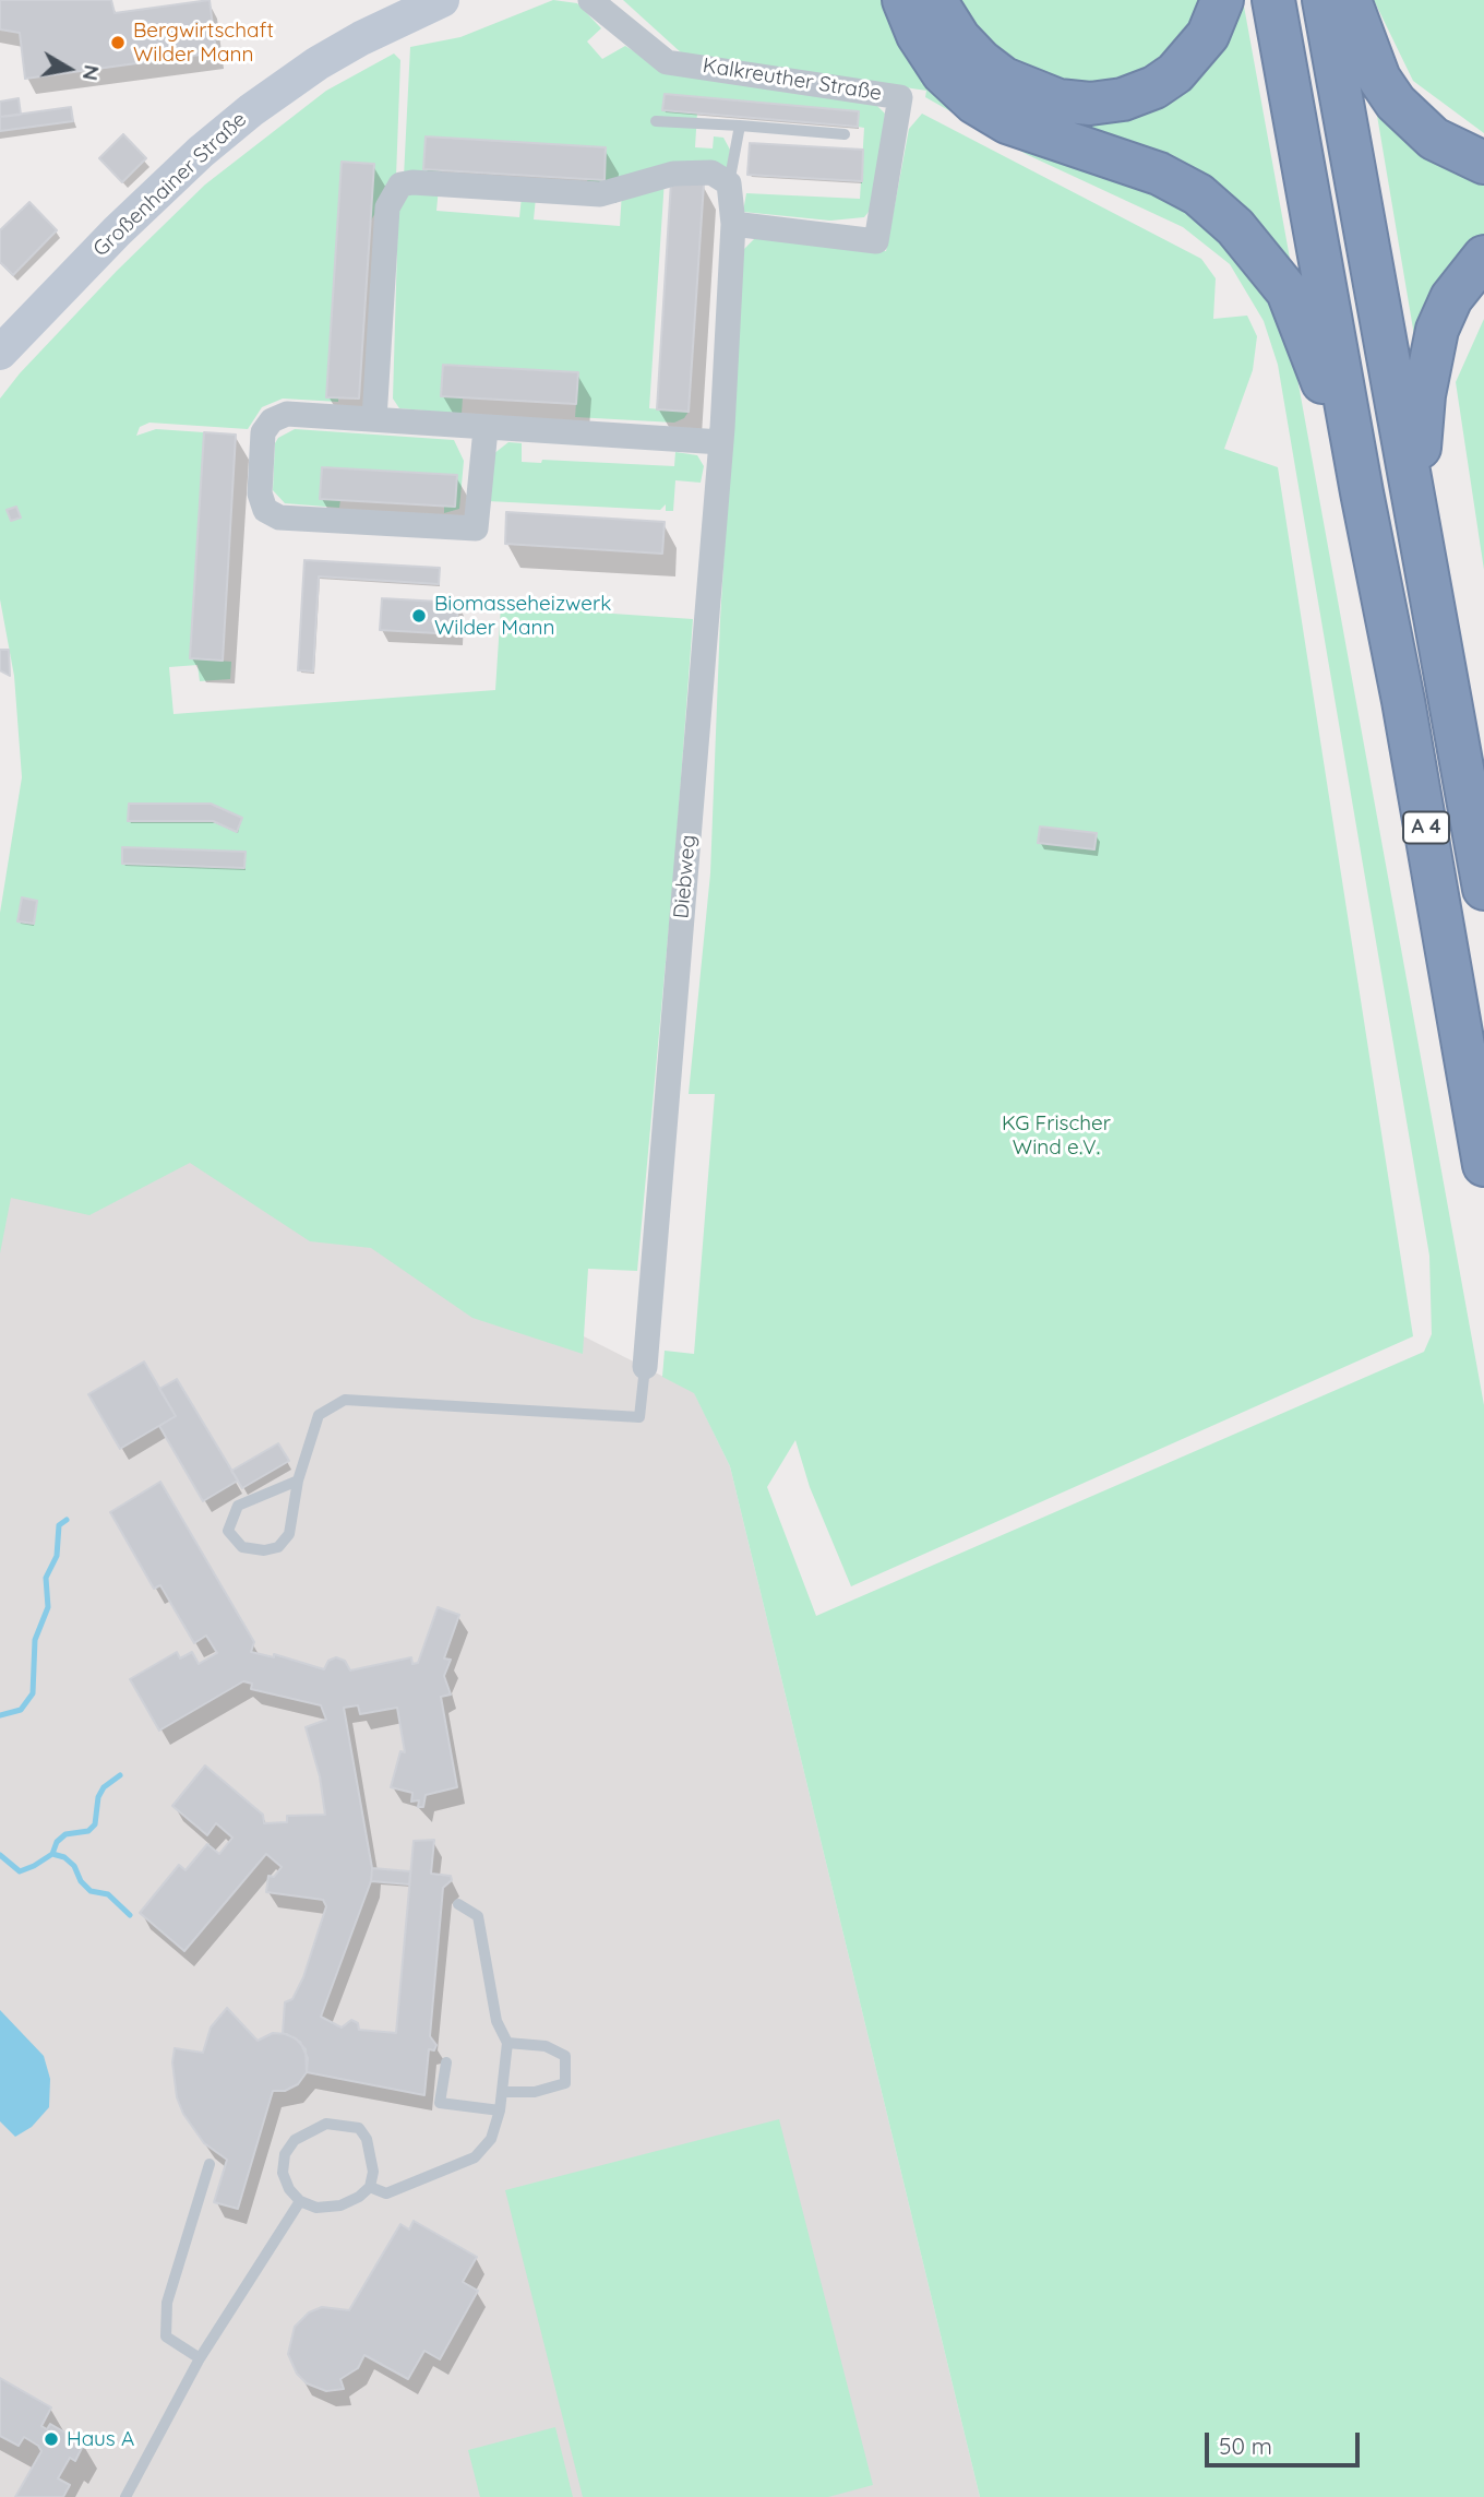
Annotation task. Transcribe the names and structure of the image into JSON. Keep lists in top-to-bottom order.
{
  "streets": {
    "highway": ["A 4"],
    "main road": ["Großenhainer Straße"],
    "street": ["Kalkreuther Straße", "Diebweg"]
  },
  "parks": ["KG Frischer Wind e.V."],
  "places": ["Bergwirtschaft Wilder Mann", "Biomasseheizwerk Wilder Mann", "Haus A"],
  "scale_bar": "50 m",
  "north": "right"
}
